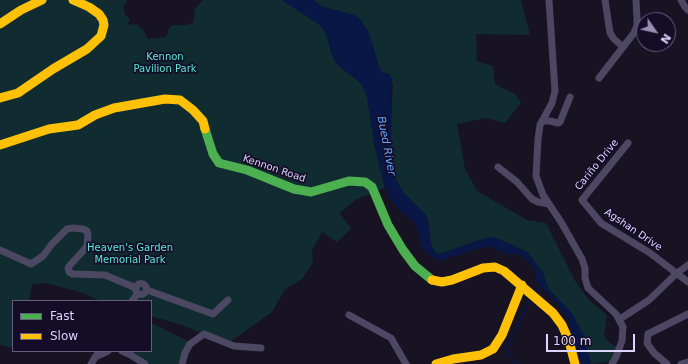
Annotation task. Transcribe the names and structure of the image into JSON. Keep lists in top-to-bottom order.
{
  "streets": {
    "main road": ["Kennon Road"],
    "street": ["Cariño Drive", "Agshan Drive"]
  },
  "crossings": [
    ["Cariño Drive", "Agshan Drive"]
  ],
  "water": ["Bued River"],
  "parks": ["Kennon Pavilion Park", "Heaven's Garden Memorial Park"],
  "legend": ["Fast", "Slow"],
  "scale_bar": "100 m",
  "north": "bottom right"
}
